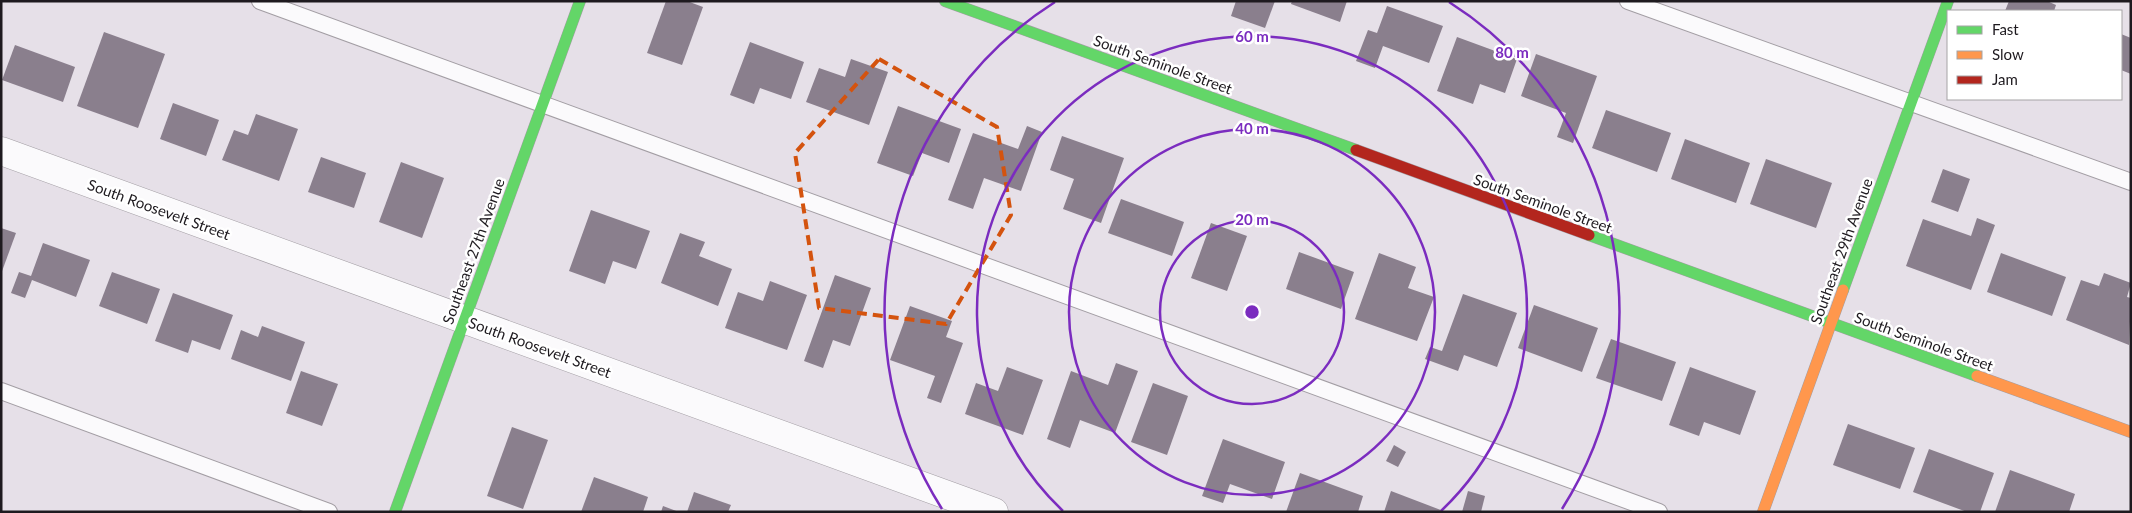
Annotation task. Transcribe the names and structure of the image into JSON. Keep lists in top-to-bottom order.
{
  "streets": {
    "street": [
      "South Seminole Street",
      "South Roosevelt Street",
      "Southeast 27th Avenue",
      "Southeast 29th Avenue"
    ]
  },
  "crossings": [
    ["South Seminole Street", "Southeast 29th Avenue"],
    ["South Roosevelt Street", "Southeast 27th Avenue"]
  ],
  "legend": ["Fast", "Slow", "Jam"],
  "rings": [
    "60 m",
    "80 m",
    "40 m",
    "20 m"
  ]
}
